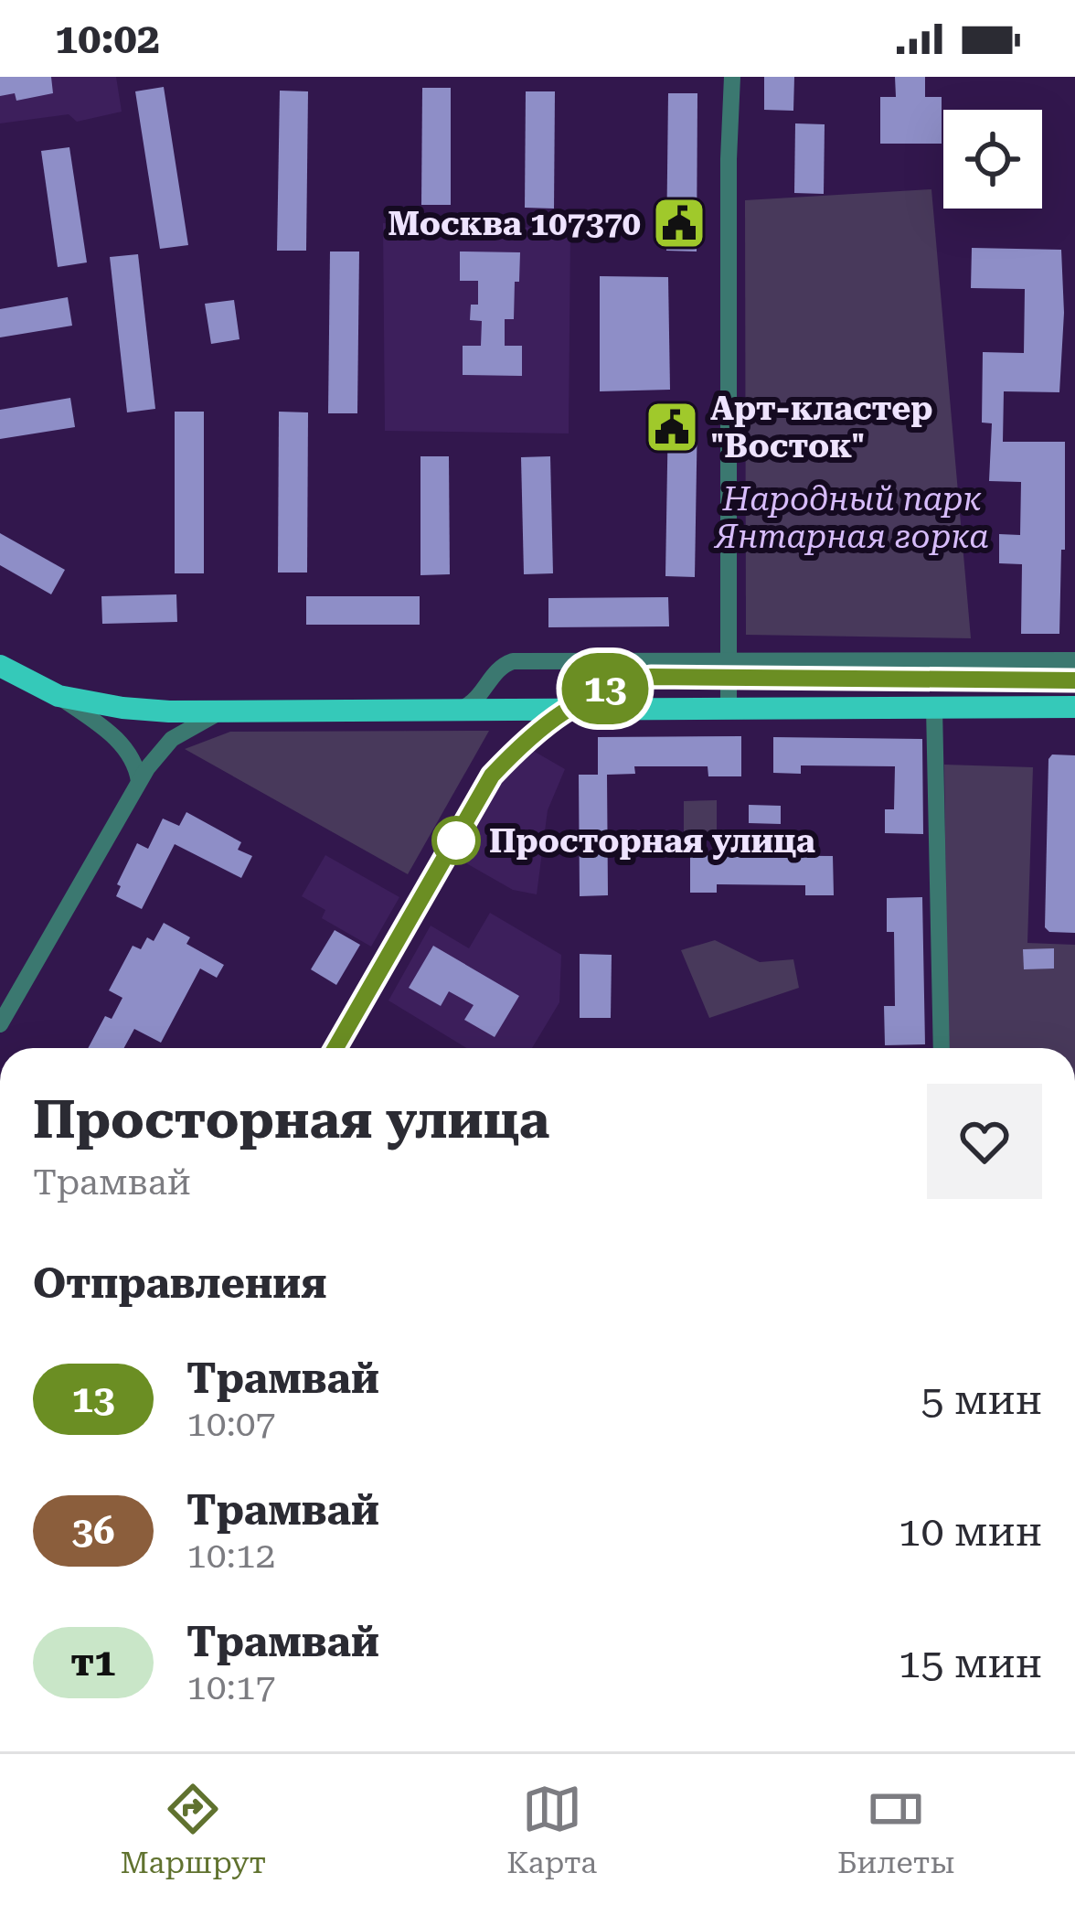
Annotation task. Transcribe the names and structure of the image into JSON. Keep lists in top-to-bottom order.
{
  "parks": ["Народный парк Янтарная горка"],
  "places": {
    "public building": ["Москва 107370", "Арт-кластер \"Восток\""],
    "other": ["Просторная улица"]
  },
  "lines": ["tram line 13"],
  "page": {
    "status": "10:02",
    "on_map": "13",
    "heading": [
      ["Просторная улица", "Трамвай"],
      "Отправления"
    ],
    "list": [
      {
        "mark": "13",
        "name": "Трамвай",
        "note": "10:07",
        "value": "5 мин"
      },
      {
        "mark": "36",
        "name": "Трамвай",
        "note": "10:12",
        "value": "10 мин"
      },
      {
        "mark": "т1",
        "name": "Трамвай",
        "note": "10:17",
        "value": "15 мин"
      }
    ],
    "tabs": ["Маршрут", "Карта", "Билеты"]
  }
}
